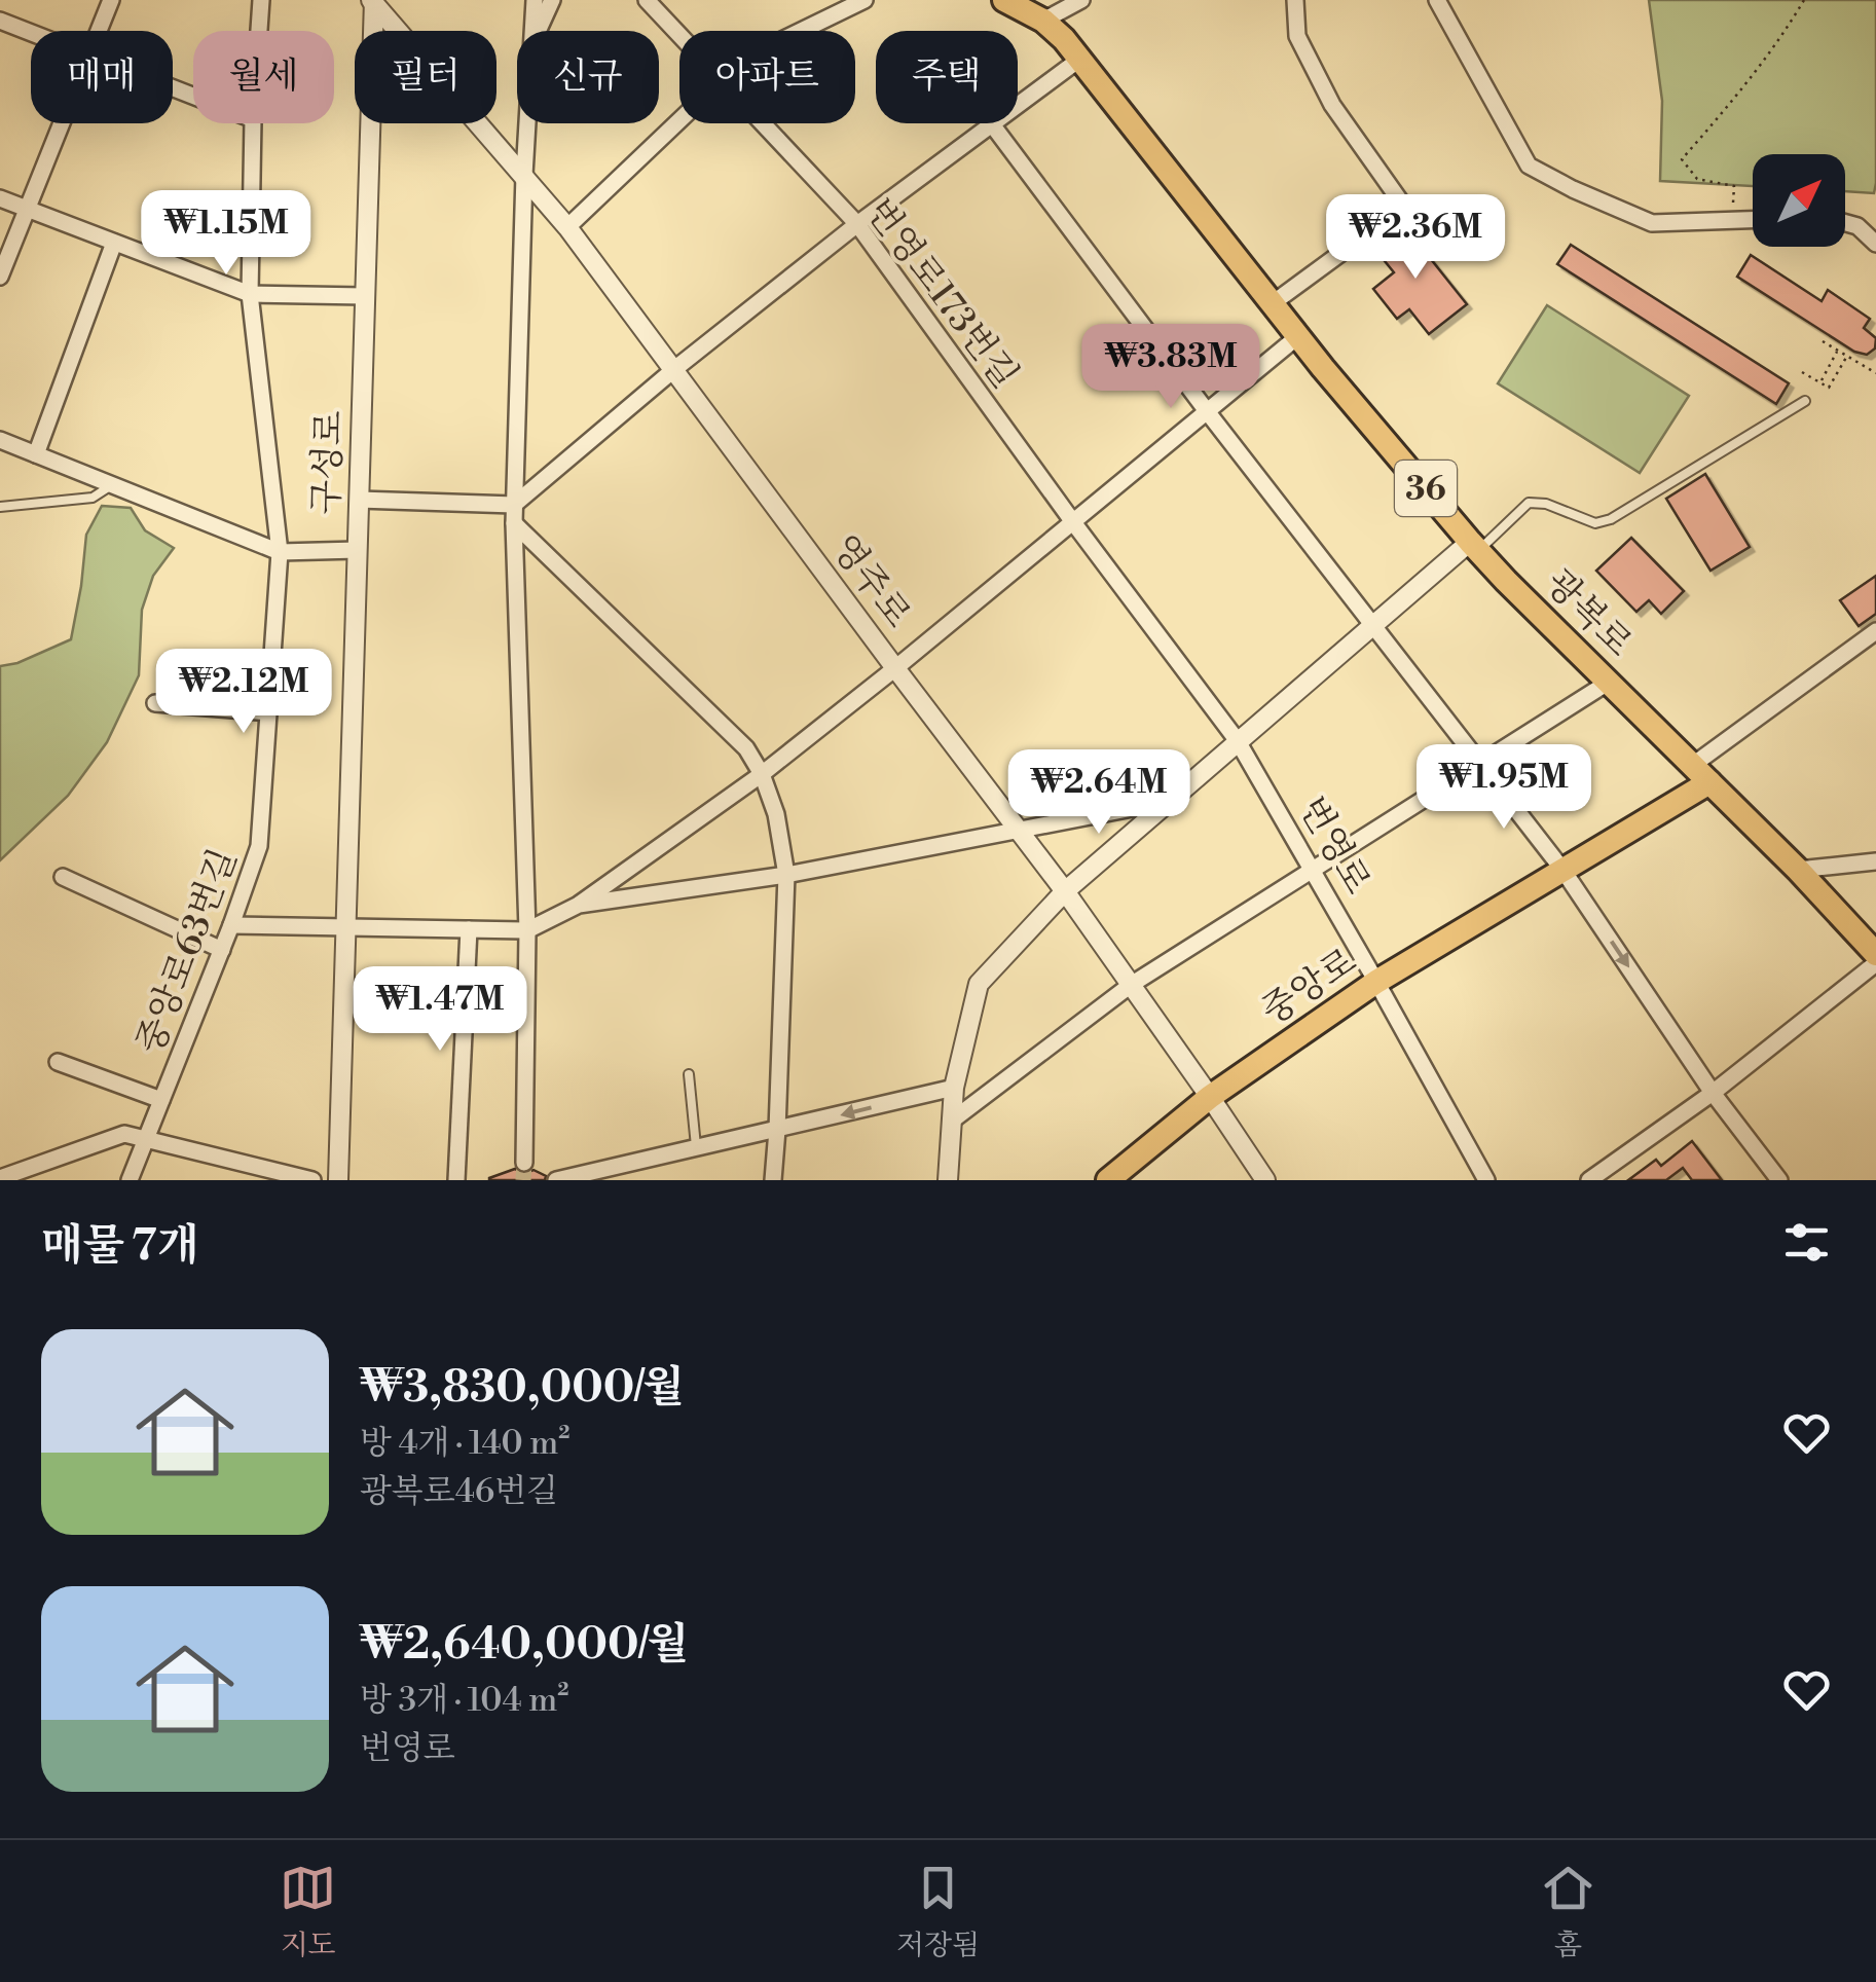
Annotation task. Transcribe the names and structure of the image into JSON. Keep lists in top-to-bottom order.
{
  "streets": {
    "main road": ["36", "광복로", "중앙로"],
    "street": [
      "번영로173번길",
      "구성로",
      "영주로",
      "번영로",
      "중앙로63번길"
    ]
  },
  "crossings": [
    ["번영로173번길", "번영로"],
    ["구성로", "영주로"],
    ["영주로", "중앙로"],
    ["광복로", "중앙로"],
    ["번영로", "중앙로"]
  ],
  "north": "top right",
  "page": {
    "chip": [
      "매매",
      "월세",
      "필터",
      "신규",
      "아파트",
      "주택"
    ],
    "price": [
      "₩1.15M",
      "₩2.36M",
      "₩3.83M",
      "₩2.12M",
      "₩1.95M",
      "₩2.64M",
      "₩1.47M"
    ],
    "heading": "매물 7개",
    "list": [
      {
        "name": "₩3,830,000/월",
        "note": "방 4개 · 140 m² · 광복로46번길"
      },
      {
        "name": "₩2,640,000/월",
        "note": "방 3개 · 104 m² · 번영로"
      }
    ],
    "tabs": ["지도", "저장됨", "홈"]
  }
}
